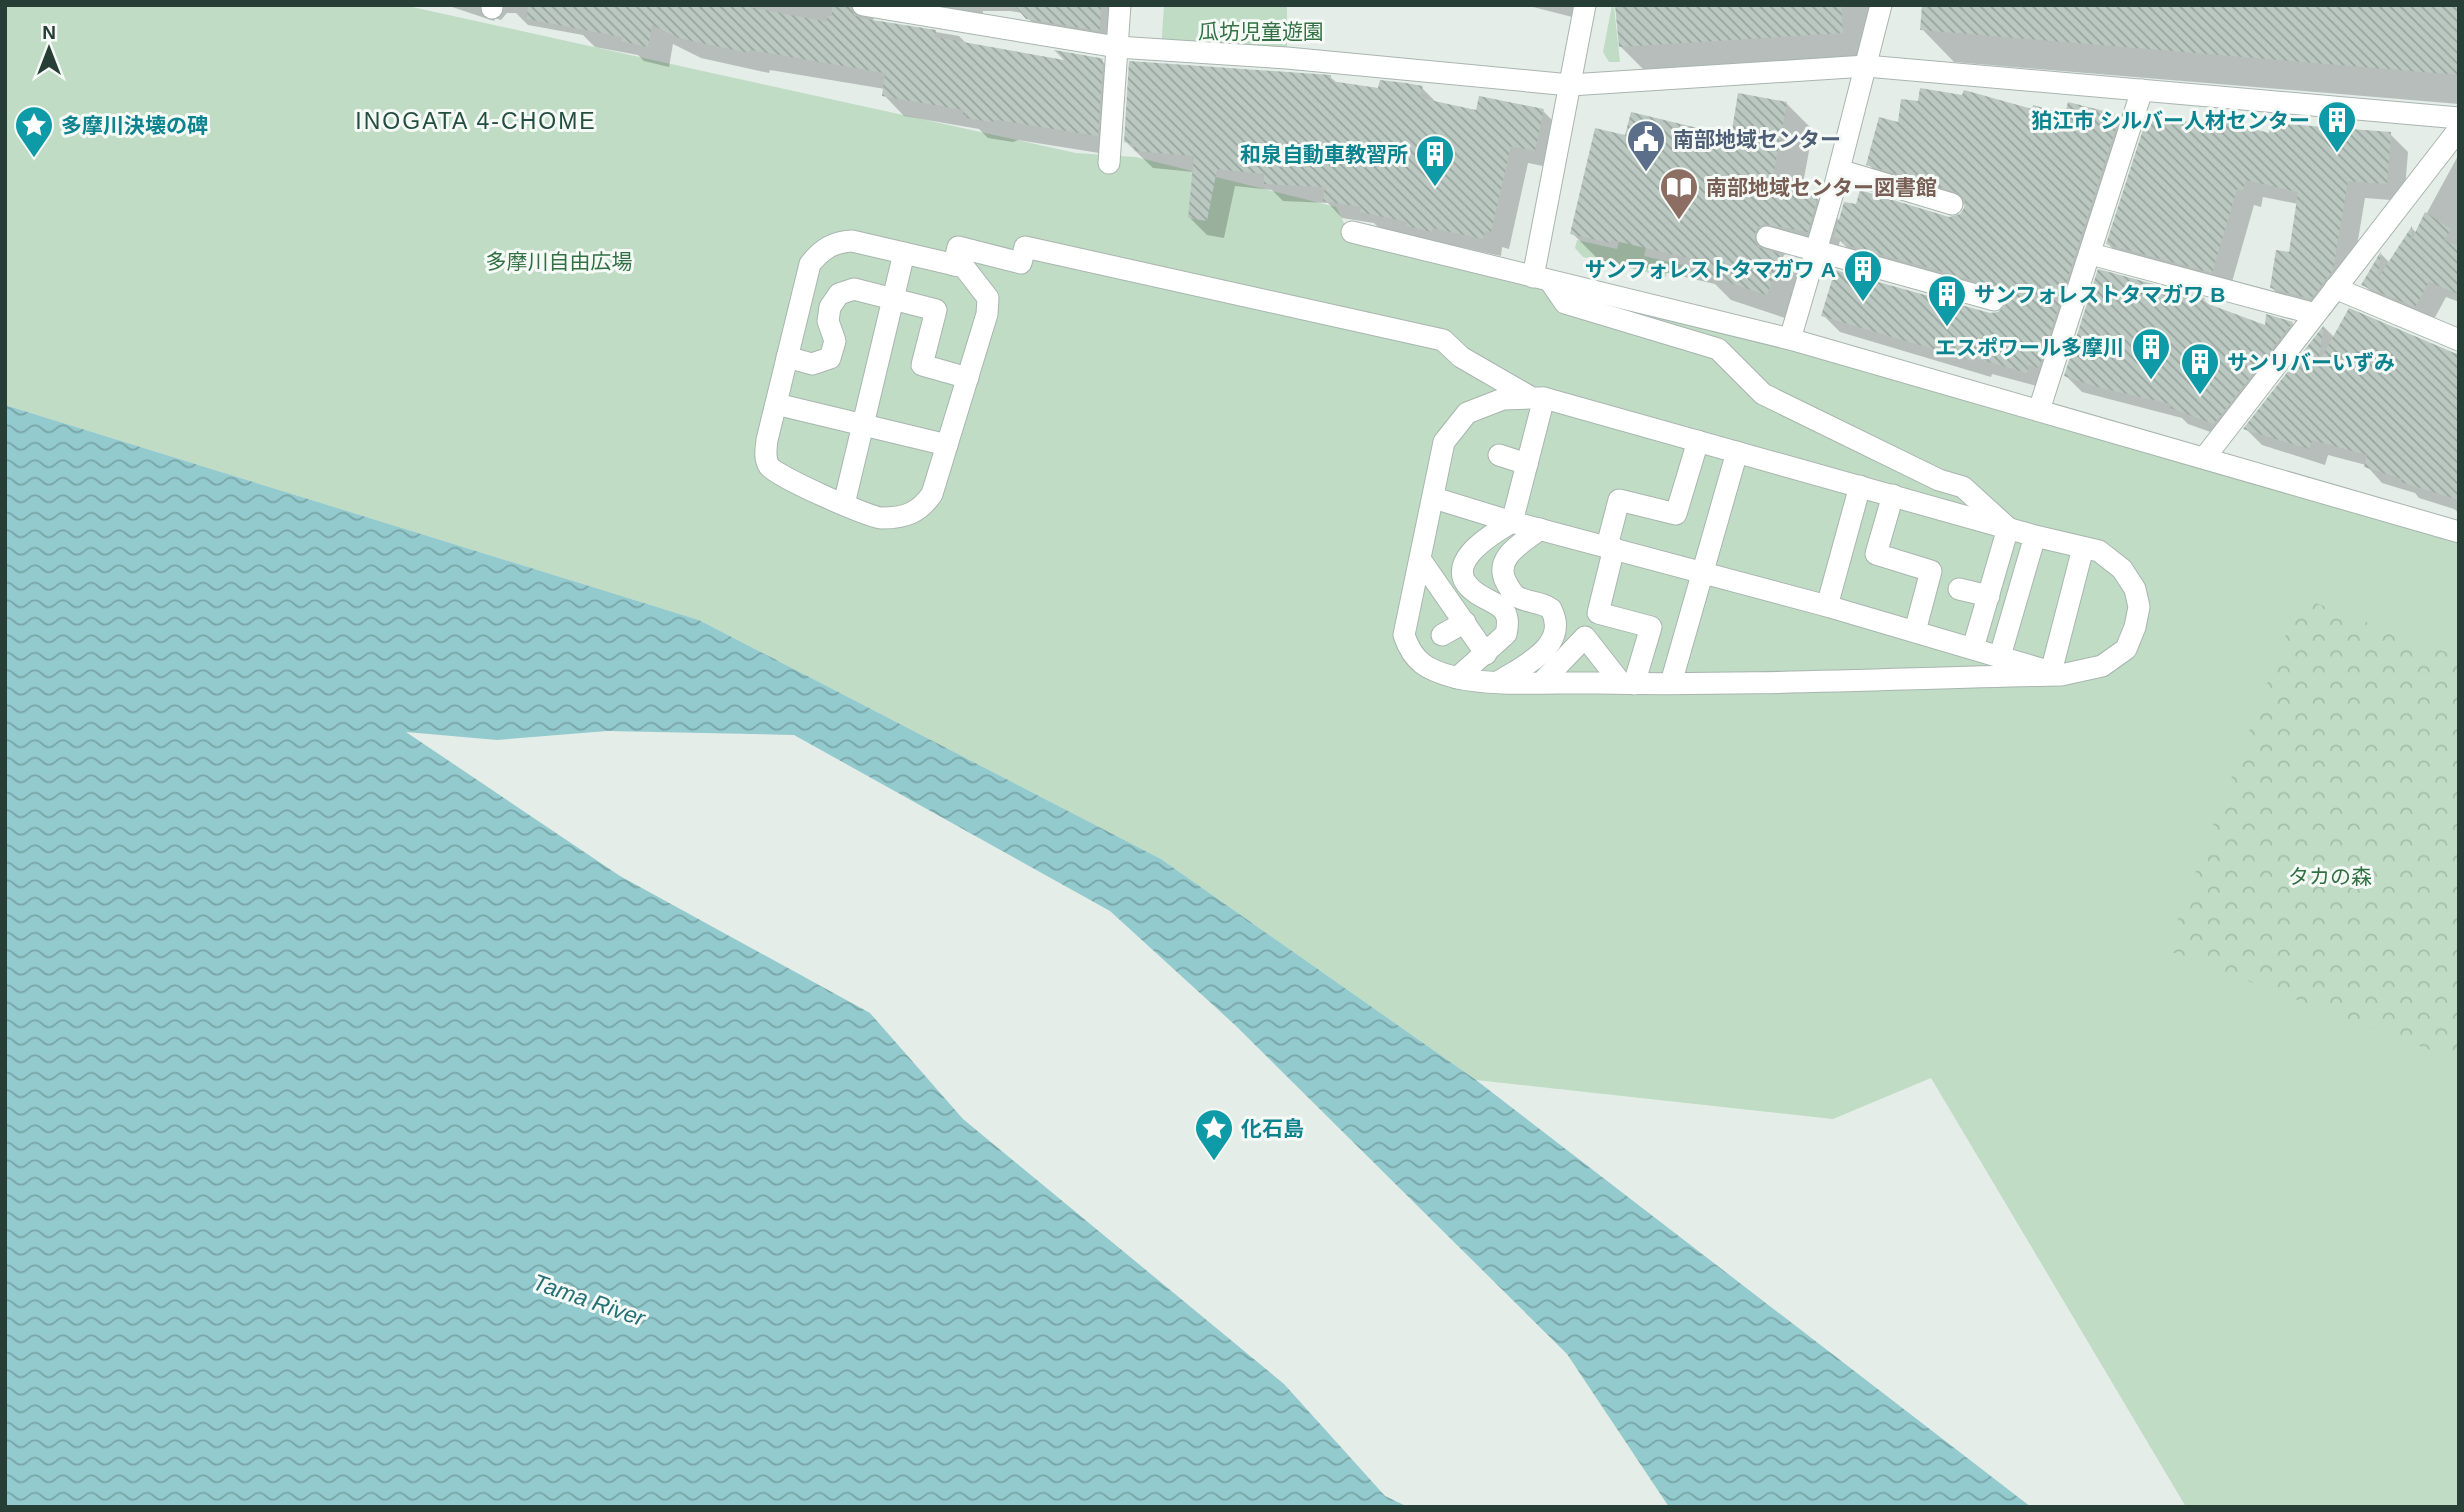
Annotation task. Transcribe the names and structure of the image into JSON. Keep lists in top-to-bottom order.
{
  "districts": ["INOGATA 4-CHOME"],
  "water": ["Tama River"],
  "parks": ["瓜坊児童遊園", "多摩川自由広場", "タカの森"],
  "places": {
    "building": [
      "狛江市 シルバー人材センター",
      "和泉自動車教習所",
      "サンフォレストタマガワ A",
      "サンフォレストタマガワ B",
      "エスポワール多摩川",
      "サンリバーいずみ"
    ],
    "place": ["多摩川決壊の碑", "化石島"],
    "public building": ["南部地域センター"],
    "library": ["南部地域センター図書館"]
  },
  "north": "top"
}
